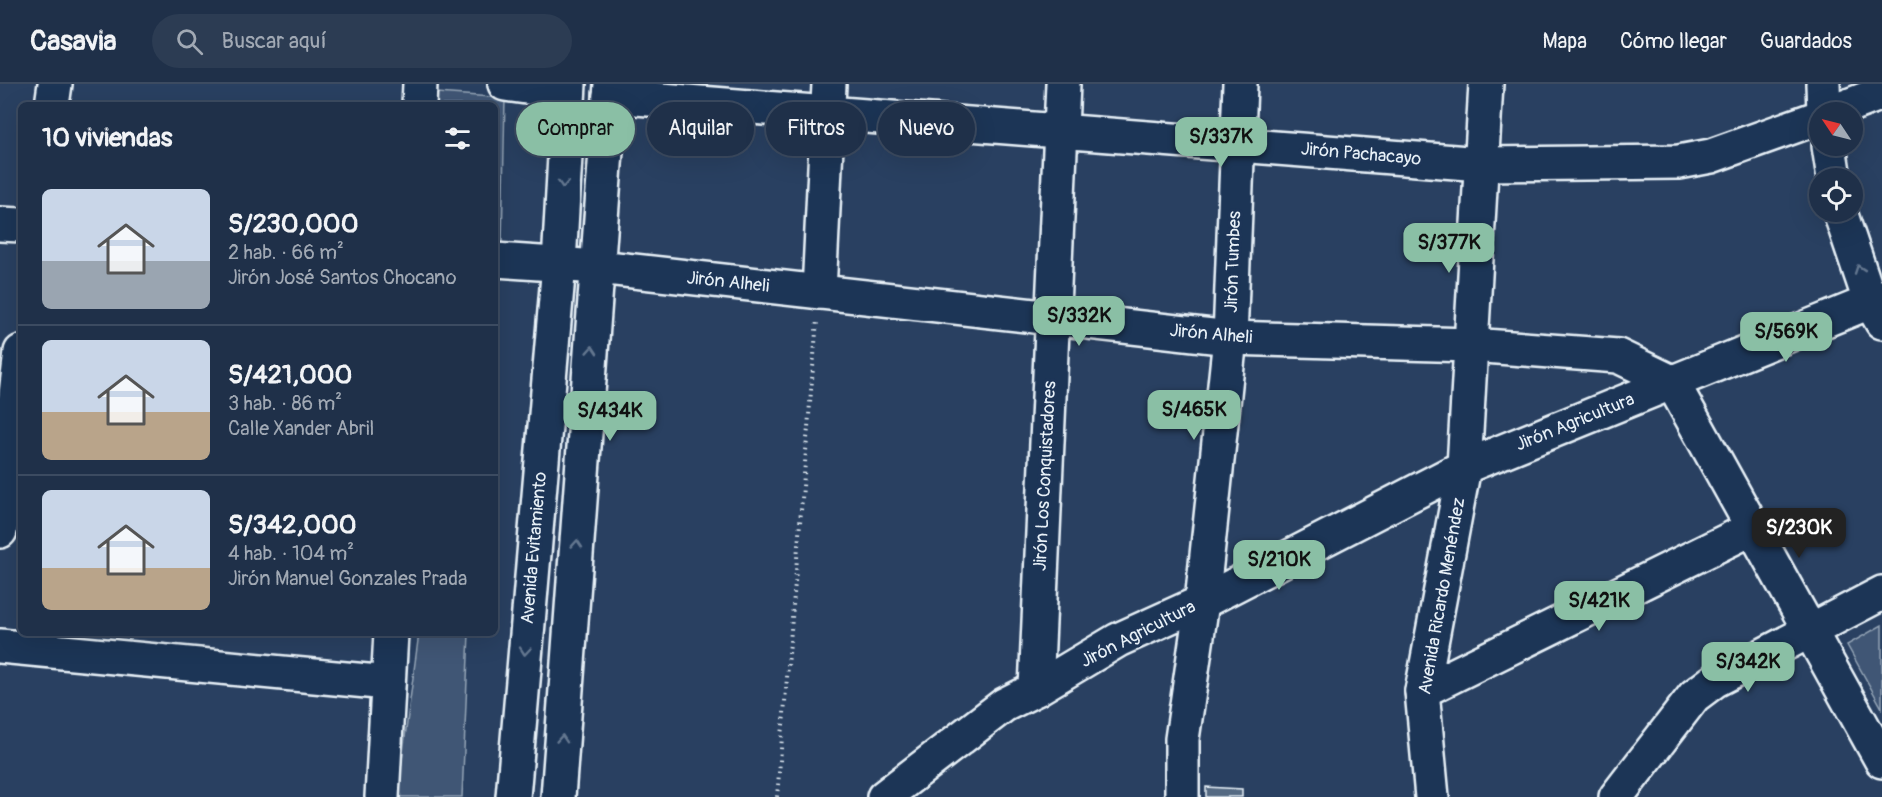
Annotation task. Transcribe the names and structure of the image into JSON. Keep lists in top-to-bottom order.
{
  "streets": {
    "street": [
      "Jirón Pachacayo",
      "Jirón Tumbes",
      "Jirón Alheli",
      "Jirón Agricultura",
      "Jirón Los Conquistadores",
      "Avenida Evitamiento",
      "Avenida Ricardo Menéndez"
    ]
  },
  "crossings": [
    ["Jirón Pachacayo", "Jirón Tumbes"],
    ["Jirón Pachacayo", "Jirón Los Conquistadores"],
    ["Jirón Pachacayo", "Avenida Ricardo Menéndez"],
    ["Jirón Tumbes", "Jirón Alheli"],
    ["Jirón Tumbes", "Jirón Agricultura"],
    ["Jirón Alheli", "Jirón Agricultura"],
    ["Jirón Alheli", "Jirón Los Conquistadores"],
    ["Jirón Alheli", "Avenida Evitamiento"],
    ["Jirón Alheli", "Avenida Ricardo Menéndez"],
    ["Jirón Agricultura", "Jirón Los Conquistadores"],
    ["Jirón Agricultura", "Avenida Ricardo Menéndez"]
  ],
  "north": "top left",
  "page": {
    "header": "Casavia",
    "search": "Buscar aquí",
    "nav": ["Mapa", "Cómo llegar", "Guardados"],
    "chip": [
      "Comprar",
      "Alquilar",
      "Filtros",
      "Nuevo"
    ],
    "heading": "10 viviendas",
    "price": [
      "S/337K",
      "S/377K",
      "S/332K",
      "S/569K",
      "S/465K",
      "S/434K",
      "S/230K",
      "S/210K",
      "S/421K",
      "S/342K"
    ],
    "list": [
      {
        "name": "S/230,000",
        "note": "2 hab. · 66 m² · Jirón José Santos Chocano"
      },
      {
        "name": "S/421,000",
        "note": "3 hab. · 86 m² · Calle Xander Abril"
      },
      {
        "name": "S/342,000",
        "note": "4 hab. · 104 m² · Jirón Manuel Gonzales Prada"
      }
    ]
  }
}
